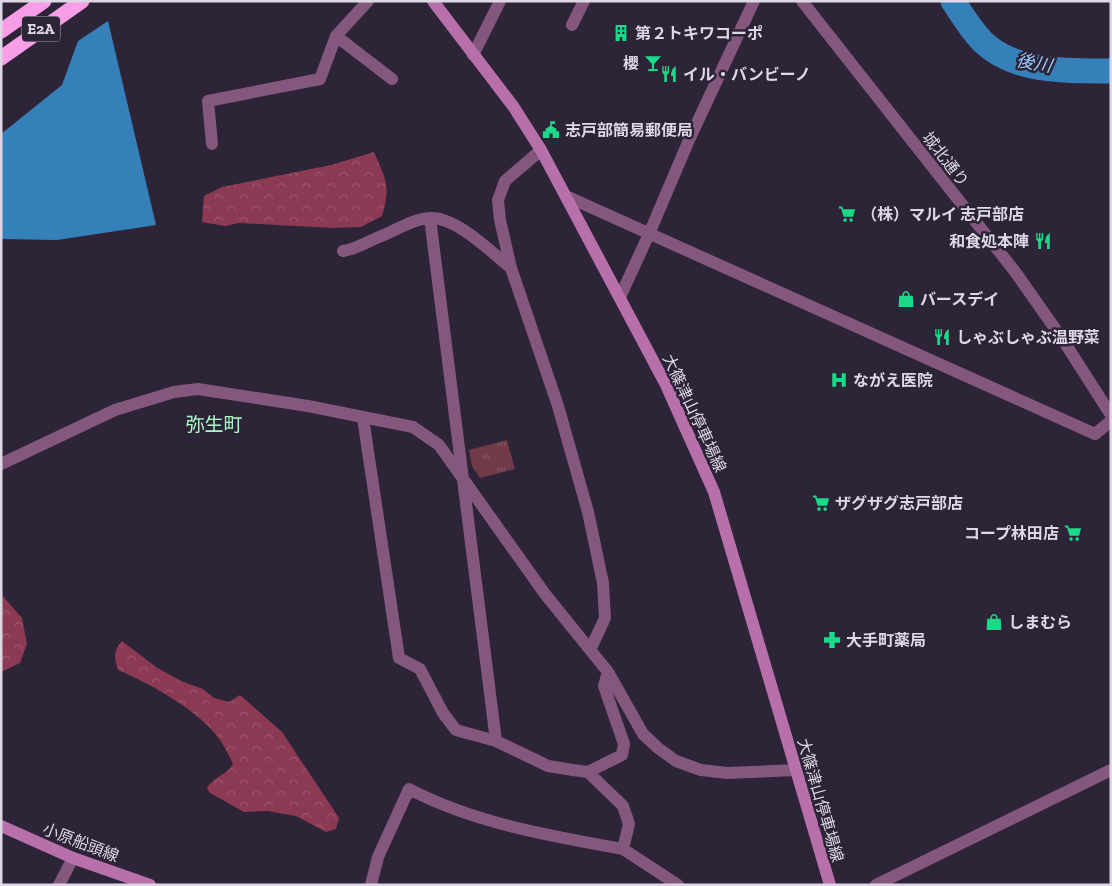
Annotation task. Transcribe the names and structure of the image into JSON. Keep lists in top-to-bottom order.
{
  "streets": {
    "highway": ["E2A"],
    "main road": ["大篠津山停車場線", "小原船頭線"],
    "street": ["城北通り"]
  },
  "districts": ["弥生町"],
  "water": ["後川"],
  "places": {
    "building": ["第２トキワコーポ"],
    "bar": ["櫻"],
    "restaurant": ["イル・バンビーノ", "和食処本陣", "しゃぶしゃぶ温野菜"],
    "public building": ["志戸部簡易郵便局"],
    "supermarket": ["（株）マルイ 志戸部店", "ザグザグ志戸部店", "コープ林田店"],
    "shop": ["バースデイ", "しまむら"],
    "hospital": ["ながえ医院"],
    "pharmacy": ["大手町薬局"]
  }
}
